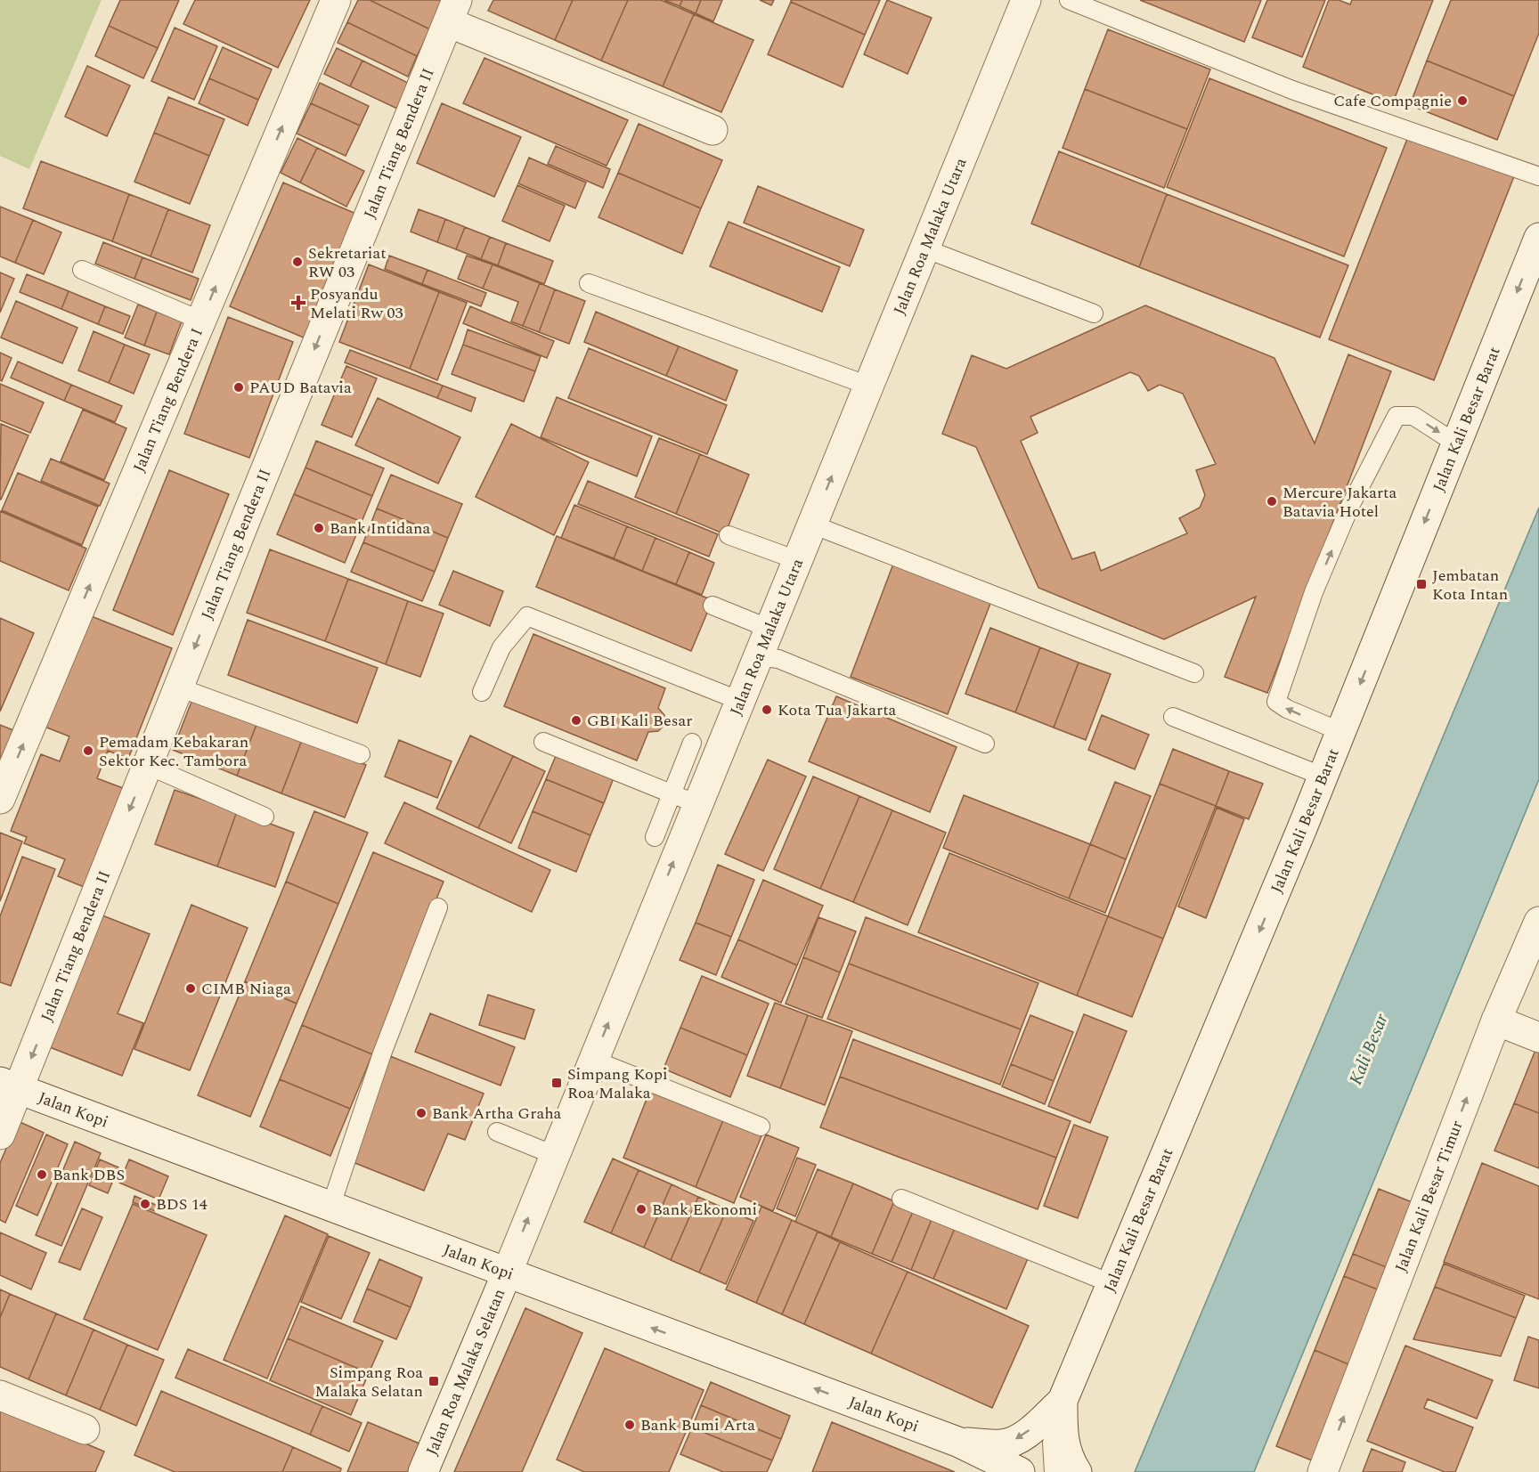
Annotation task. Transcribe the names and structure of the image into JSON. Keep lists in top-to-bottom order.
{
  "streets": {
    "street": [
      "Jalan Tiang Bendera II",
      "Jalan Roa Malaka Utara",
      "Jalan Tiang Bendera I",
      "Jalan Kali Besar Barat",
      "Jalan Kopi",
      "Jalan Kali Besar Timur",
      "Jalan Roa Malaka Selatan"
    ]
  },
  "crossings": [
    ["Jalan Tiang Bendera II", "Jalan Kopi"],
    ["Jalan Roa Malaka Utara", "Jalan Kopi"],
    ["Jalan Roa Malaka Utara", "Jalan Roa Malaka Selatan"],
    ["Jalan Kali Besar Barat", "Jalan Kopi"],
    ["Jalan Kopi", "Jalan Roa Malaka Selatan"]
  ],
  "one_way": [
    "Jalan Tiang Bendera II",
    "Jalan Roa Malaka Utara",
    "Jalan Tiang Bendera I",
    "Jalan Kali Besar Barat",
    "Jalan Kopi",
    "Jalan Kali Besar Timur"
  ],
  "water": ["Kali Besar"],
  "places": {
    "other": [
      "Cafe Compagnie",
      "Sekretariat RW 03",
      "PAUD Batavia",
      "Mercure Jakarta Batavia Hotel",
      "Bank Intidana",
      "Kota Tua Jakarta",
      "GBI Kali Besar",
      "Pemadam Kebakaran Sektor Kec. Tambora",
      "CIMB Niaga",
      "Bank Artha Graha",
      "Bank DBS",
      "BDS 14",
      "Bank Ekonomi",
      "Bank Bumi Arta"
    ],
    "health": ["Posyandu Melati Rw 03"],
    "transit": ["Jembatan Kota Intan", "Simpang Kopi Roa Malaka", "Simpang Roa Malaka Selatan"]
  }
}
